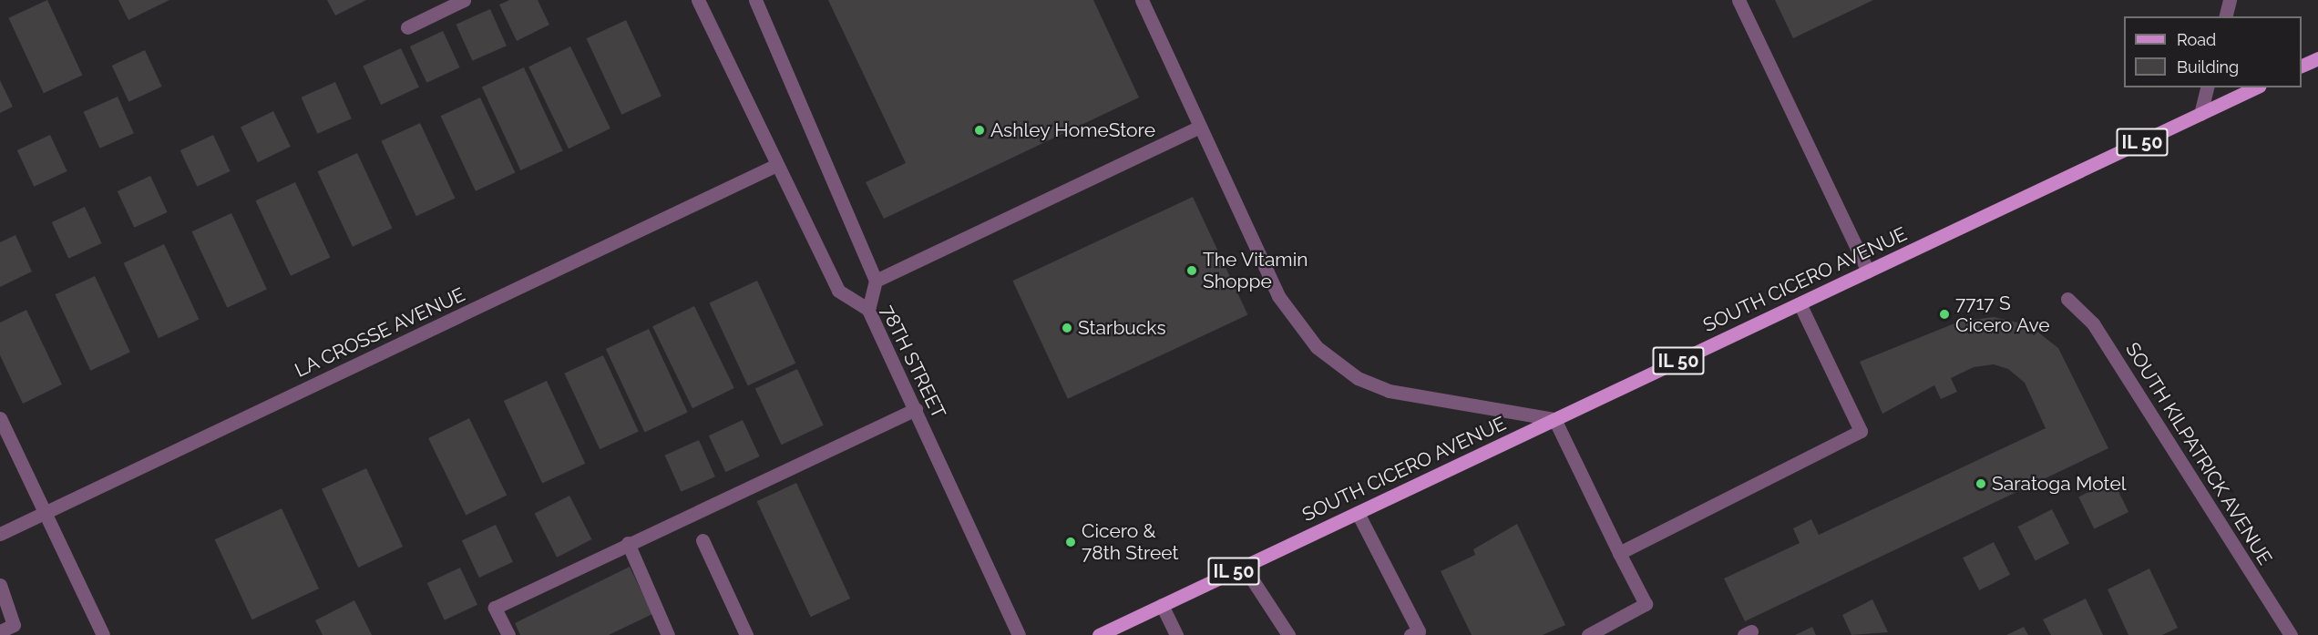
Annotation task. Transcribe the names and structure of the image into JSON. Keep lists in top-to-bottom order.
{
  "streets": {
    "main road": ["IL 50", "SOUTH CICERO AVENUE"],
    "street": ["LA CROSSE AVENUE", "78TH STREET", "SOUTH KILPATRICK AVENUE"]
  },
  "crossings": [
    ["LA CROSSE AVENUE", "78TH STREET"]
  ],
  "places": [
    "Ashley HomeStore",
    "The Vitamin Shoppe",
    "7717 S Cicero Ave",
    "Starbucks",
    "Saratoga Motel",
    "Cicero & 78th Street"
  ],
  "legend": ["Road", "Building"]
}
